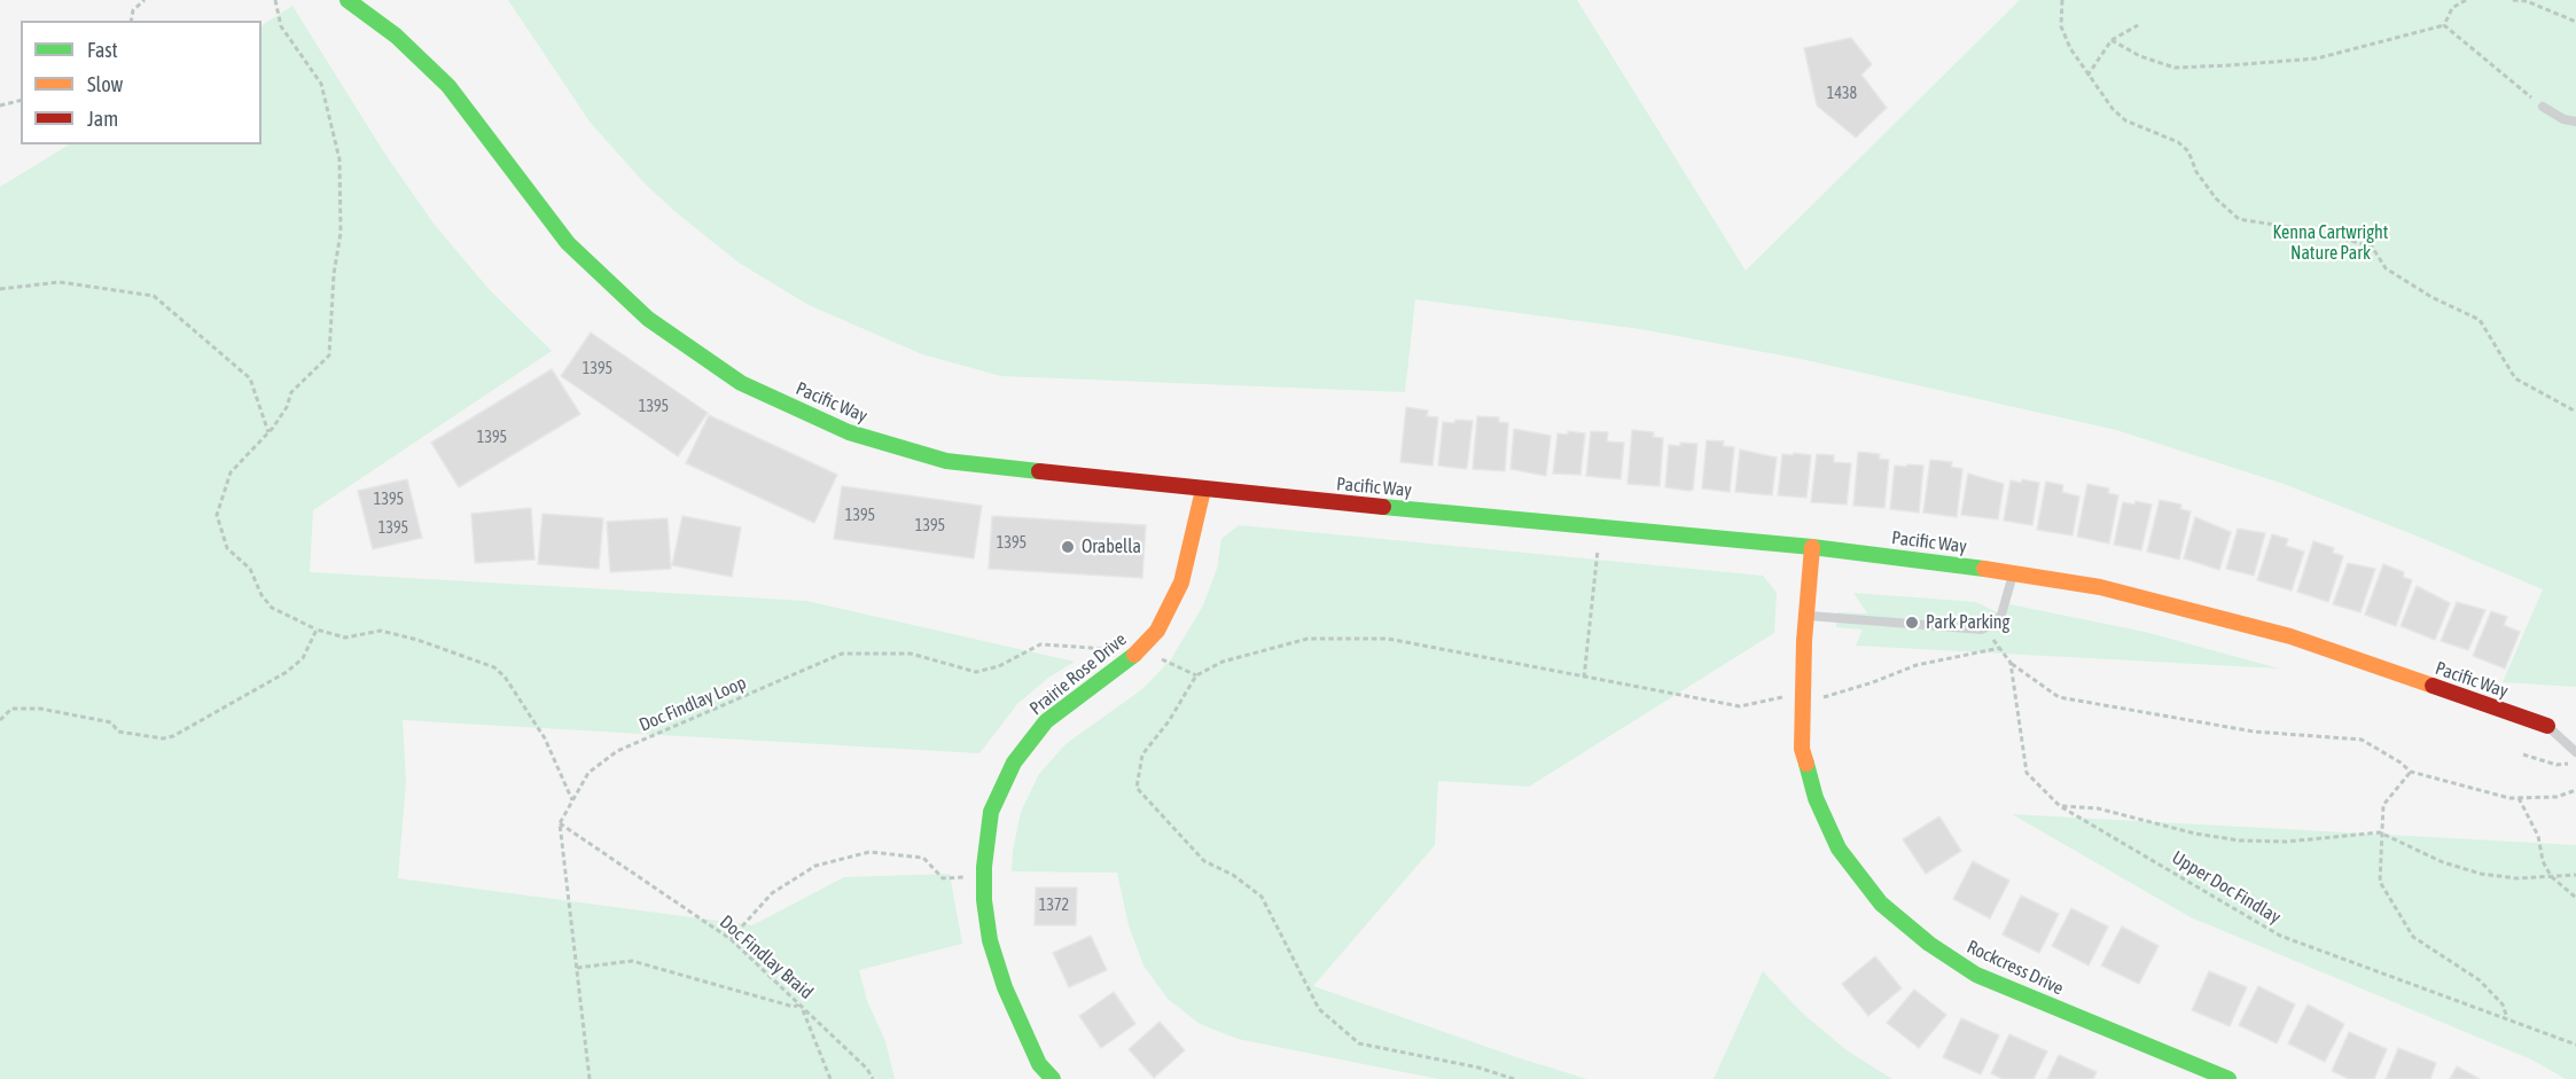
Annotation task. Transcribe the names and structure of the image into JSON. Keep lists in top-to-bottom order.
{
  "streets": {
    "street": ["Pacific Way", "Prairie Rose Drive", "Rockcress Drive"],
    "path": ["Doc Findlay Loop", "Upper Doc Findlay", "Doc Findlay Braid"]
  },
  "crossings": [
    ["Pacific Way", "Prairie Rose Drive"],
    ["Pacific Way", "Rockcress Drive"],
    ["Doc Findlay Loop", "Doc Findlay Braid"]
  ],
  "parks": ["Kenna Cartwright Nature Park"],
  "places": ["Orabella", "Park Parking"],
  "house_numbers": [
    "1438",
    "1395",
    "1395",
    "1395",
    "1395",
    "1395",
    "1395",
    "1395",
    "1395",
    "1372"
  ],
  "legend": ["Fast", "Slow", "Jam"]
}
